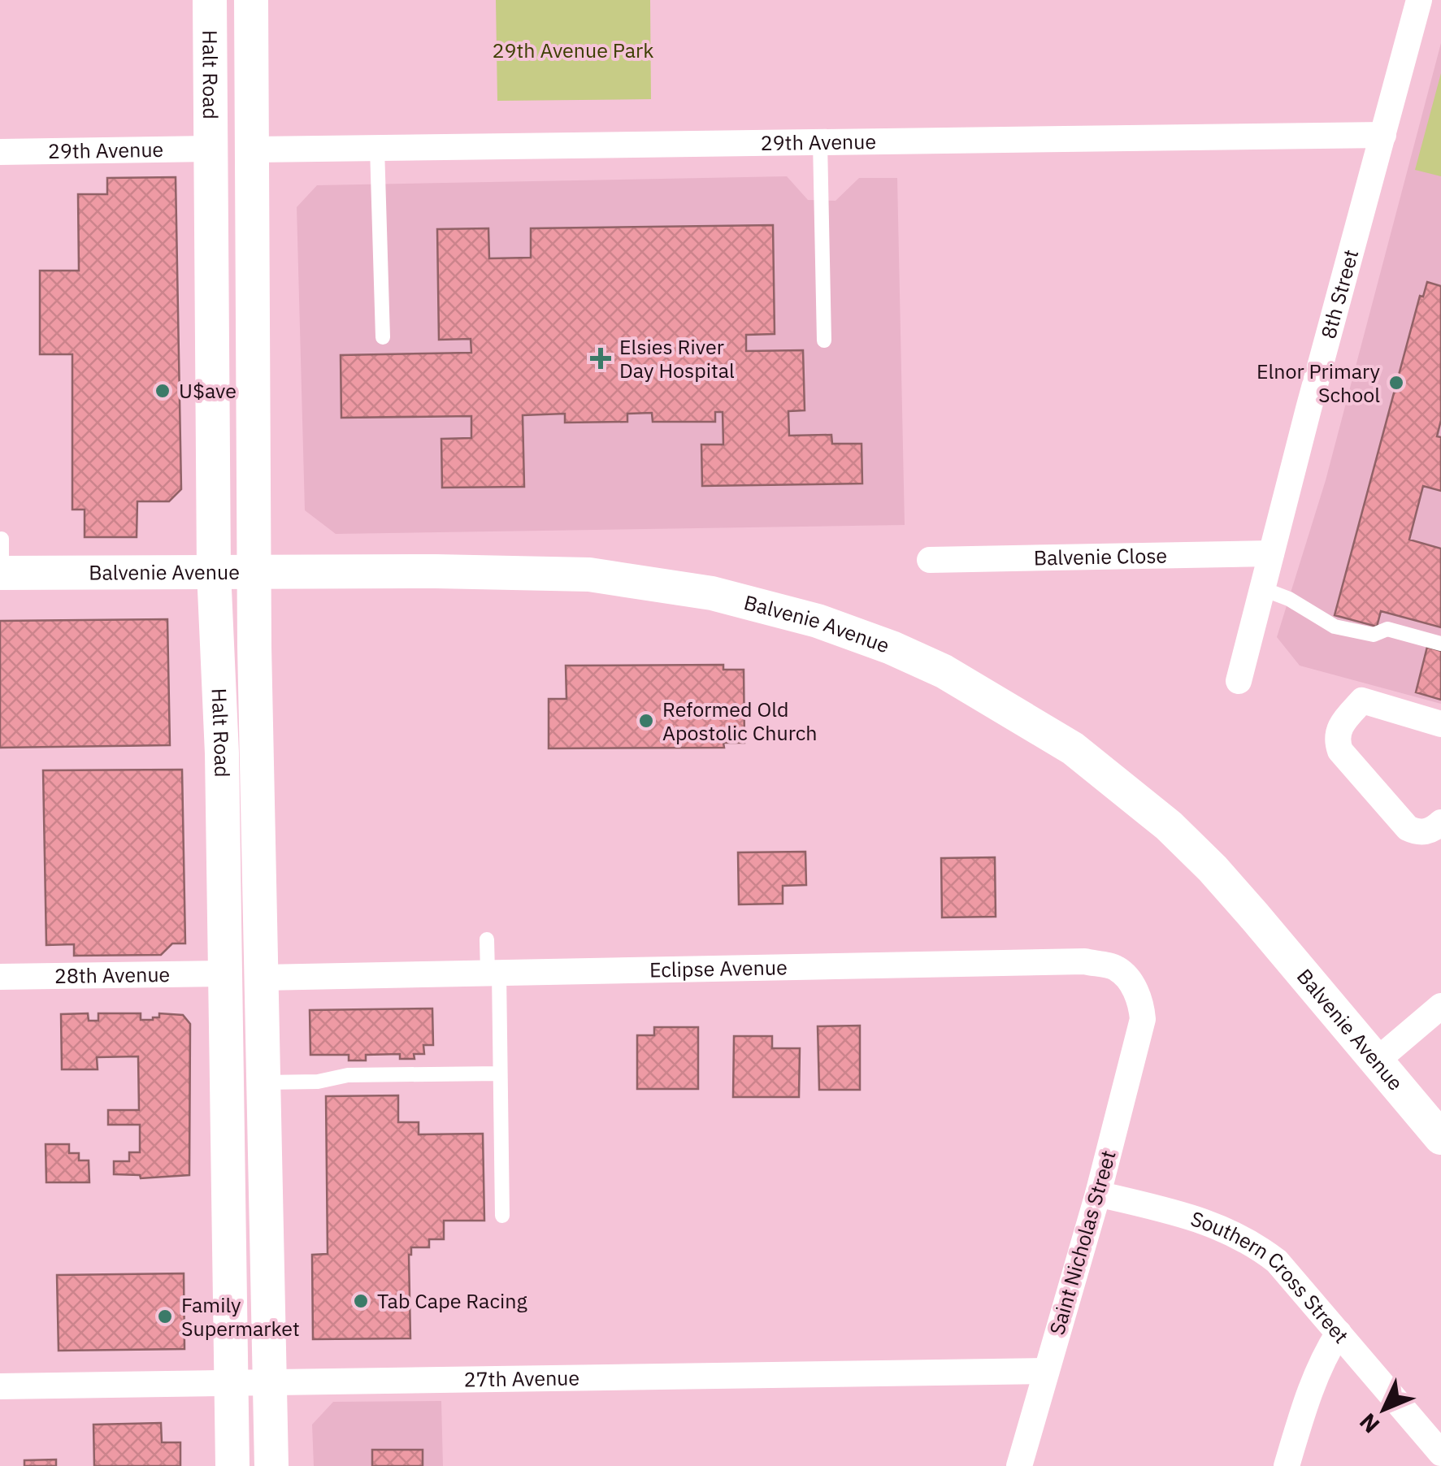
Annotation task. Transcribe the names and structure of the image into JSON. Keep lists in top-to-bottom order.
{
  "streets": {
    "street": [
      "Halt Road",
      "29th Avenue",
      "8th Street",
      "Balvenie Close",
      "Balvenie Avenue",
      "Eclipse Avenue",
      "28th Avenue",
      "Saint Nicholas Street",
      "Southern Cross Street",
      "27th Avenue"
    ]
  },
  "crossings": [
    ["Halt Road", "29th Avenue"],
    ["Halt Road", "Balvenie Avenue"],
    ["Halt Road", "Eclipse Avenue"],
    ["Halt Road", "28th Avenue"],
    ["Halt Road", "27th Avenue"],
    ["29th Avenue", "8th Street"],
    ["8th Street", "Balvenie Close"],
    ["Eclipse Avenue", "Saint Nicholas Street"],
    ["Saint Nicholas Street", "Southern Cross Street"],
    ["Saint Nicholas Street", "27th Avenue"]
  ],
  "parks": ["29th Avenue Park"],
  "places": {
    "health": ["Elsies River Day Hospital"],
    "other": [
      "Elnor Primary School",
      "U$ave",
      "Reformed Old Apostolic Church",
      "Tab Cape Racing",
      "Family Supermarket"
    ]
  },
  "north": "bottom left"
}
